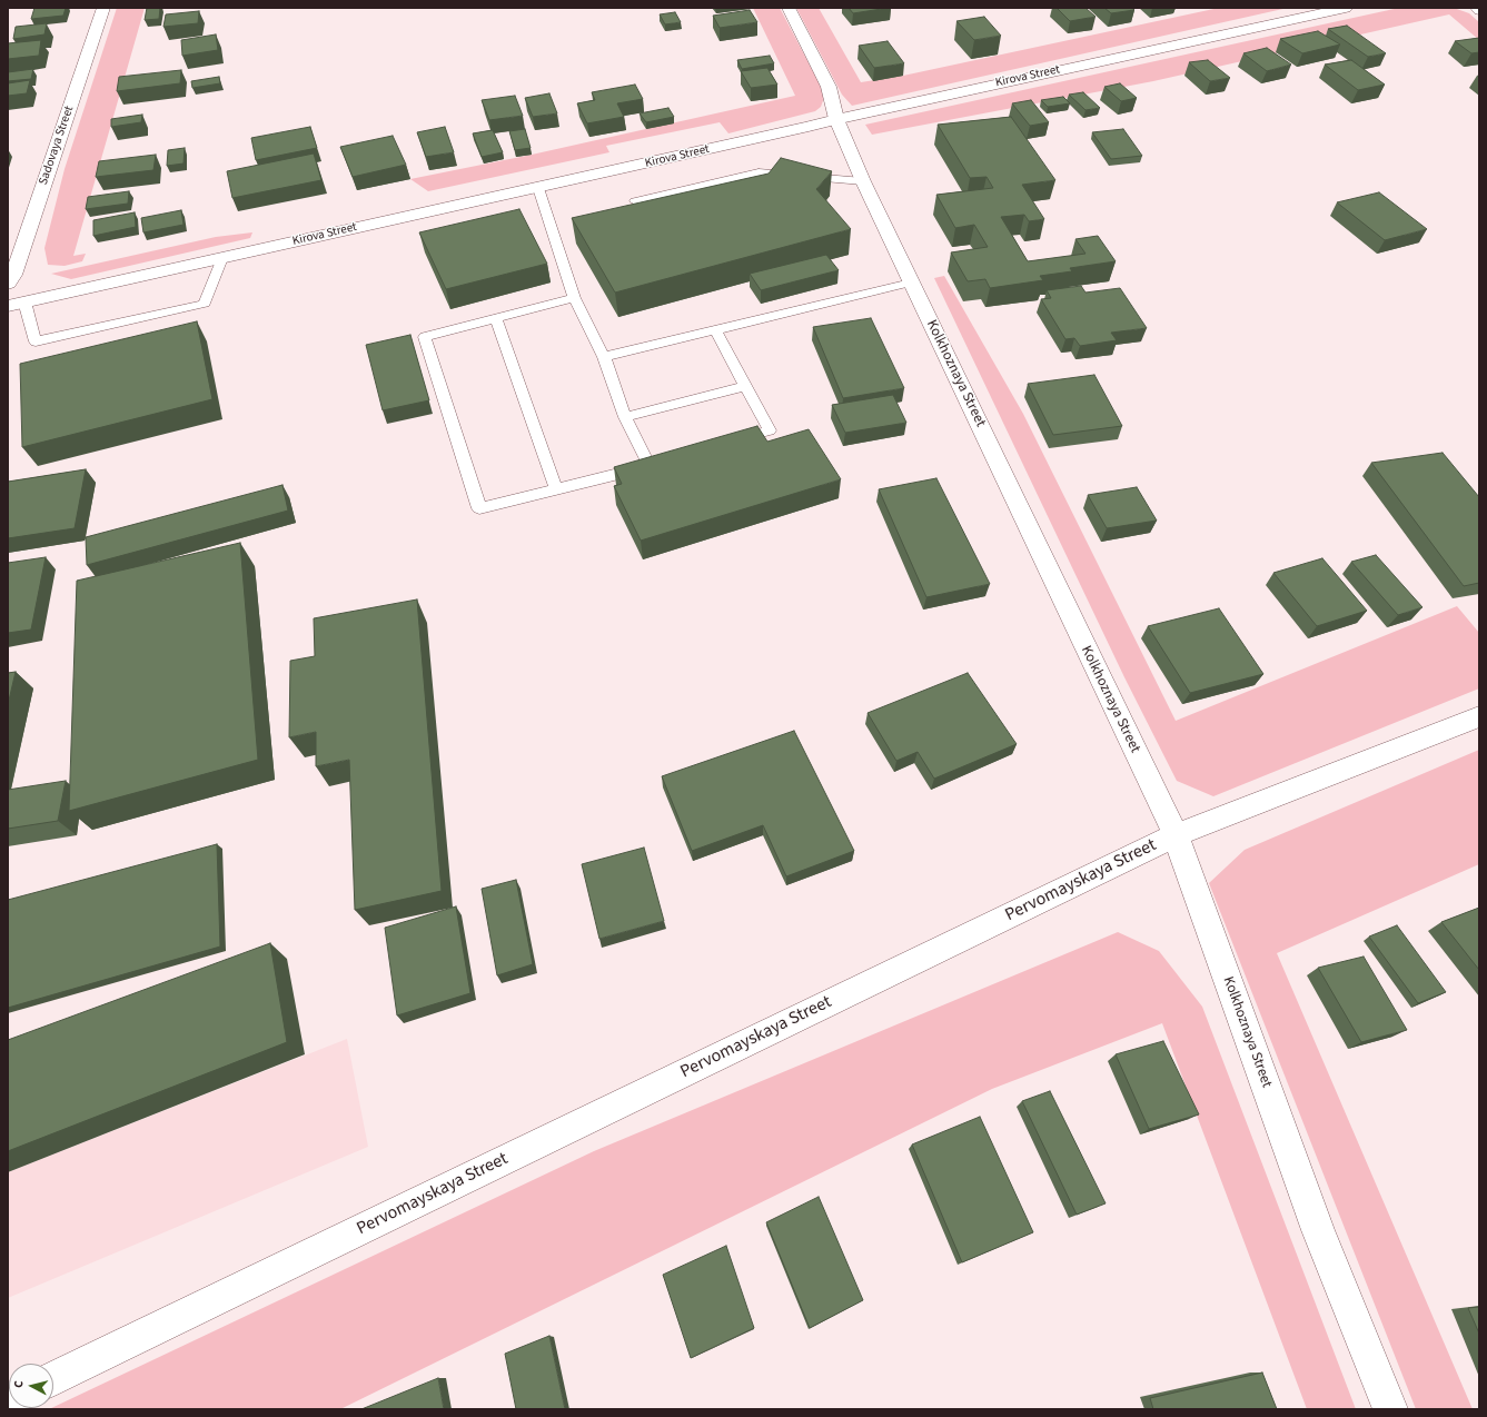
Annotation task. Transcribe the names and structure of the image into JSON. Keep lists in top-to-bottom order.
{
  "streets": {
    "street": [
      "Kirova Street",
      "Sadovaya Street",
      "Kolkhoznaya Street",
      "Pervomayskaya Street"
    ]
  },
  "crossings": [
    ["Kirova Street", "Kolkhoznaya Street"],
    ["Kolkhoznaya Street", "Pervomayskaya Street"]
  ],
  "north": "left"
}
